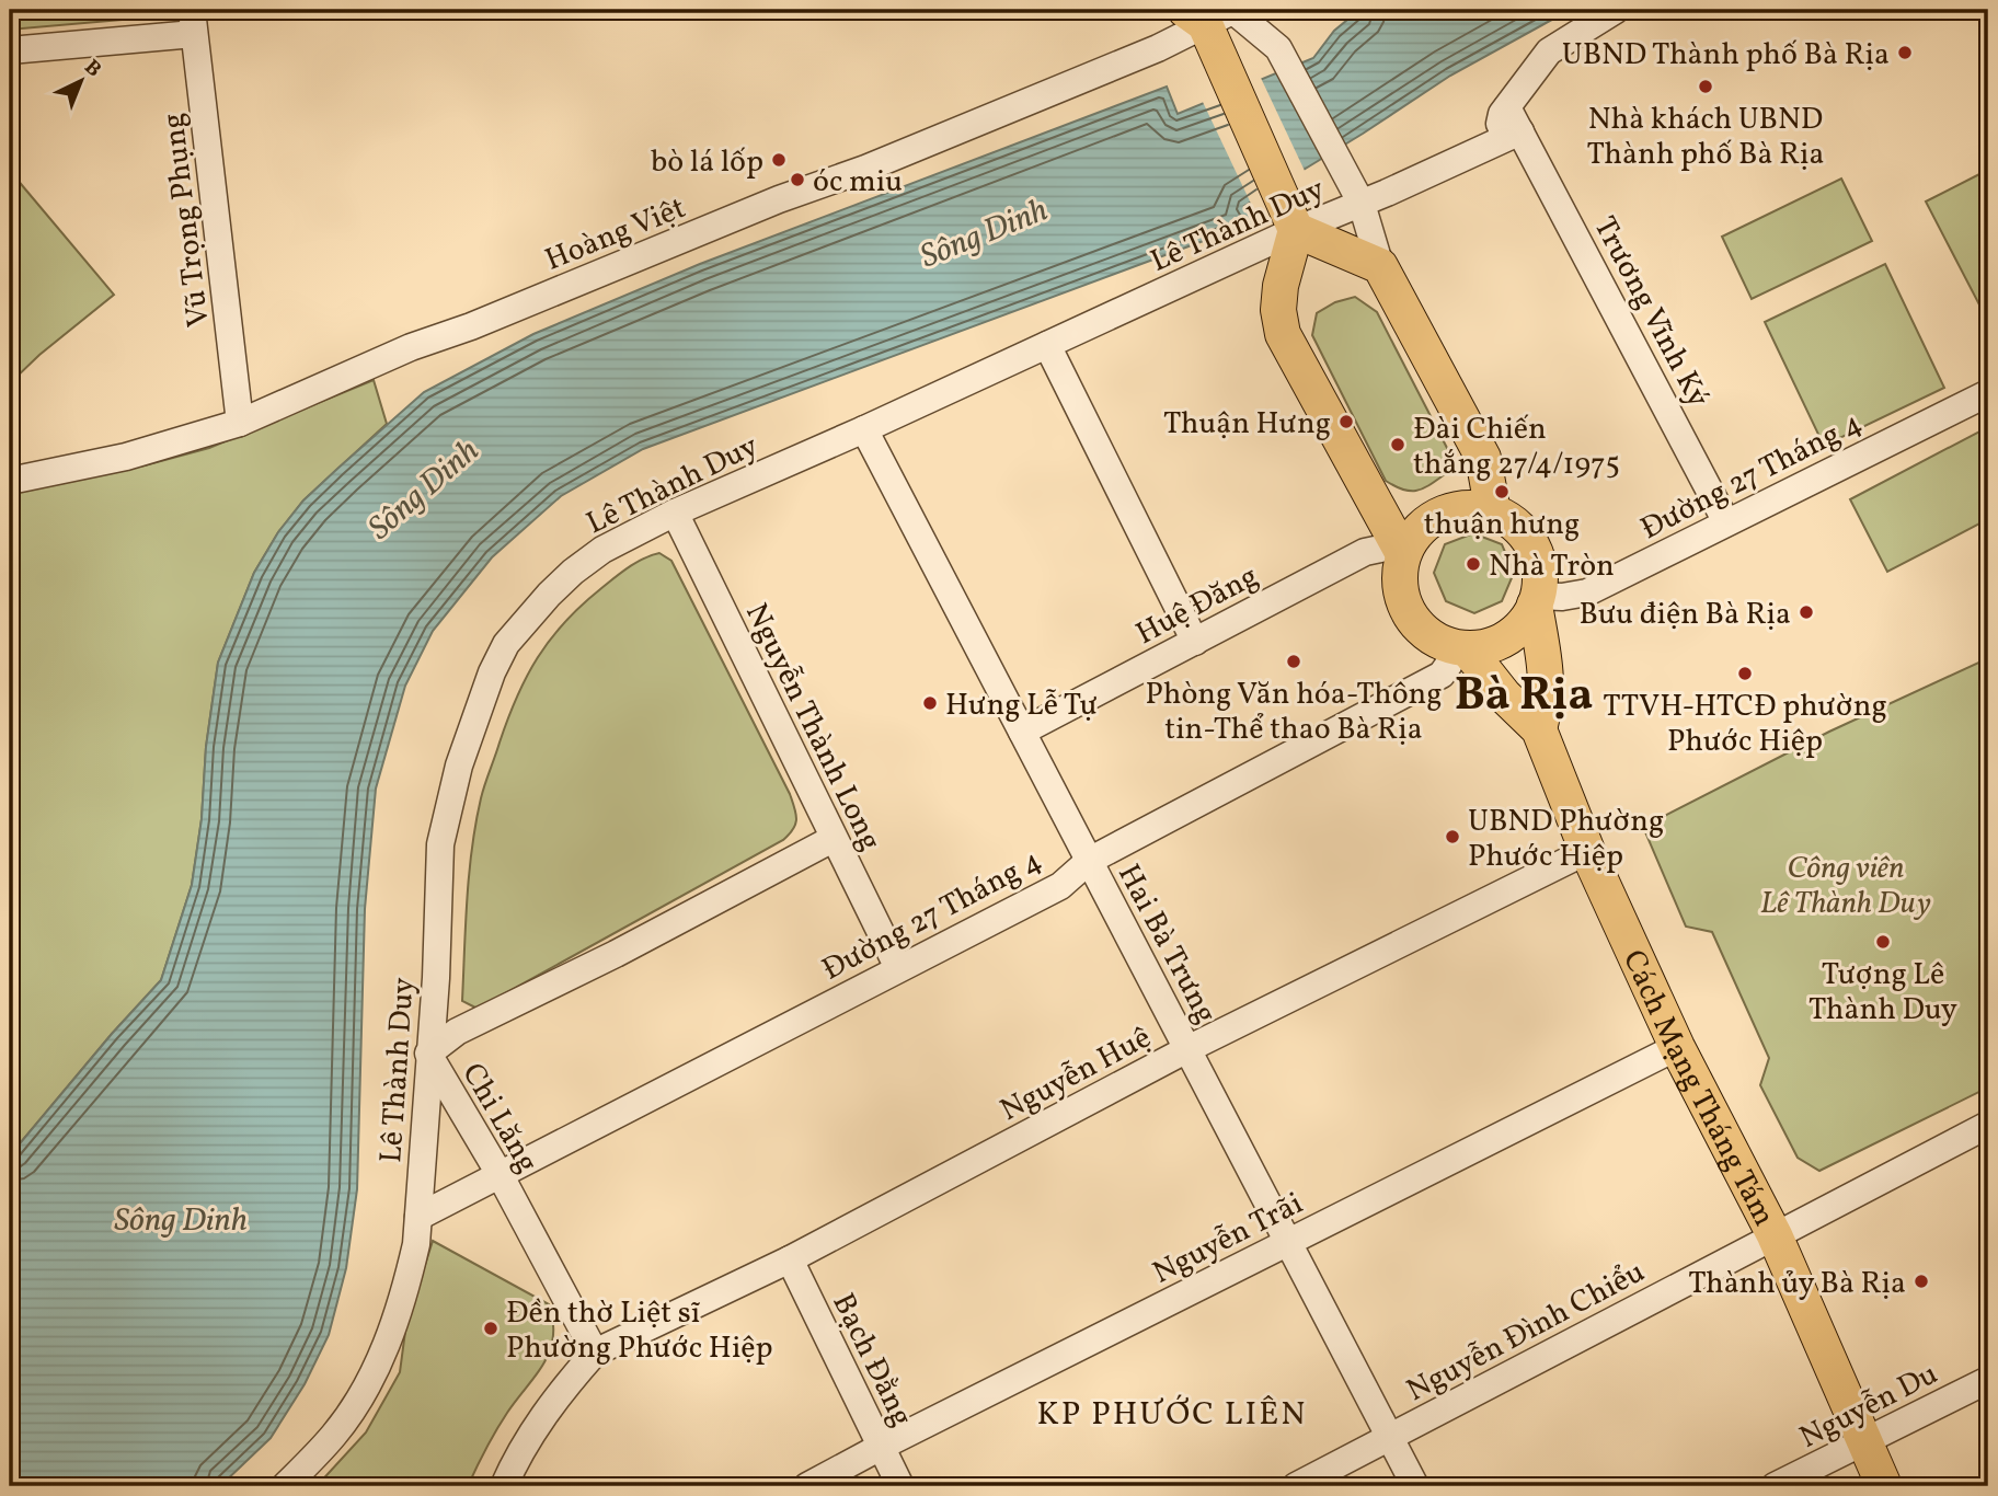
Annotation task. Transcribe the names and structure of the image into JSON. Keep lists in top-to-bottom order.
{
  "streets": {
    "main road": ["Cách Mạng Tháng Tám"],
    "street": [
      "Vũ Trọng Phụng",
      "Lê Thành Duy",
      "Hoàng Việt",
      "Trương Vĩnh Ký",
      "Đường 27 Tháng 4",
      "Huệ Đăng",
      "Nguyễn Thành Long",
      "Hai Bà Trưng",
      "Nguyễn Huệ",
      "Chi Lăng",
      "Nguyễn Trãi",
      "Nguyễn Đình Chiểu",
      "Bạch Đằng",
      "Nguyễn Du"
    ]
  },
  "crossings": [
    ["Vũ Trọng Phụng", "Hoàng Việt"],
    ["Lê Thành Duy", "Trương Vĩnh Ký"],
    ["Lê Thành Duy", "Đường 27 Tháng 4"],
    ["Lê Thành Duy", "Nguyễn Thành Long"],
    ["Lê Thành Duy", "Hai Bà Trưng"],
    ["Lê Thành Duy", "Chi Lăng"],
    ["Trương Vĩnh Ký", "Đường 27 Tháng 4"],
    ["Đường 27 Tháng 4", "Huệ Đăng"],
    ["Đường 27 Tháng 4", "Nguyễn Thành Long"],
    ["Đường 27 Tháng 4", "Hai Bà Trưng"],
    ["Đường 27 Tháng 4", "Cách Mạng Tháng Tám"],
    ["Đường 27 Tháng 4", "Chi Lăng"],
    ["Huệ Đăng", "Hai Bà Trưng"],
    ["Huệ Đăng", "Cách Mạng Tháng Tám"],
    ["Nguyễn Thành Long", "Chi Lăng"],
    ["Hai Bà Trưng", "Nguyễn Huệ"],
    ["Hai Bà Trưng", "Nguyễn Trãi"],
    ["Hai Bà Trưng", "Nguyễn Đình Chiểu"],
    ["Nguyễn Huệ", "Cách Mạng Tháng Tám"],
    ["Nguyễn Huệ", "Chi Lăng"],
    ["Nguyễn Huệ", "Bạch Đằng"],
    ["Cách Mạng Tháng Tám", "Nguyễn Trãi"],
    ["Cách Mạng Tháng Tám", "Nguyễn Đình Chiểu"],
    ["Cách Mạng Tháng Tám", "Nguyễn Du"],
    ["Nguyễn Trãi", "Bạch Đằng"]
  ],
  "districts": ["Bà Rịa", "KP PHƯỚC LIÊN"],
  "water": ["Sông Dinh"],
  "parks": ["Công viên Lê Thành Duy"],
  "places": [
    "UBND Thành phố Bà Rịa",
    "Nhà khách UBND Thành phố Bà Rịa",
    "bò lá lốp",
    "óc miu",
    "Thuận Hưng",
    "Đài Chiến thắng 27/4/1975",
    "thuận hưng",
    "Nhà Tròn",
    "Bưu điện Bà Rịa",
    "Phòng Văn hóa-Thông tin-Thể thao Bà Rịa",
    "TTVH-HTCĐ phường Phước Hiệp",
    "Hưng Lễ Tự",
    "UBND Phường Phước Hiệp",
    "Tượng Lê Thành Duy",
    "Thành ủy Bà Rịa",
    "Đền thờ Liệt sĩ Phường Phước Hiệp"
  ],
  "north": "top right"
}
